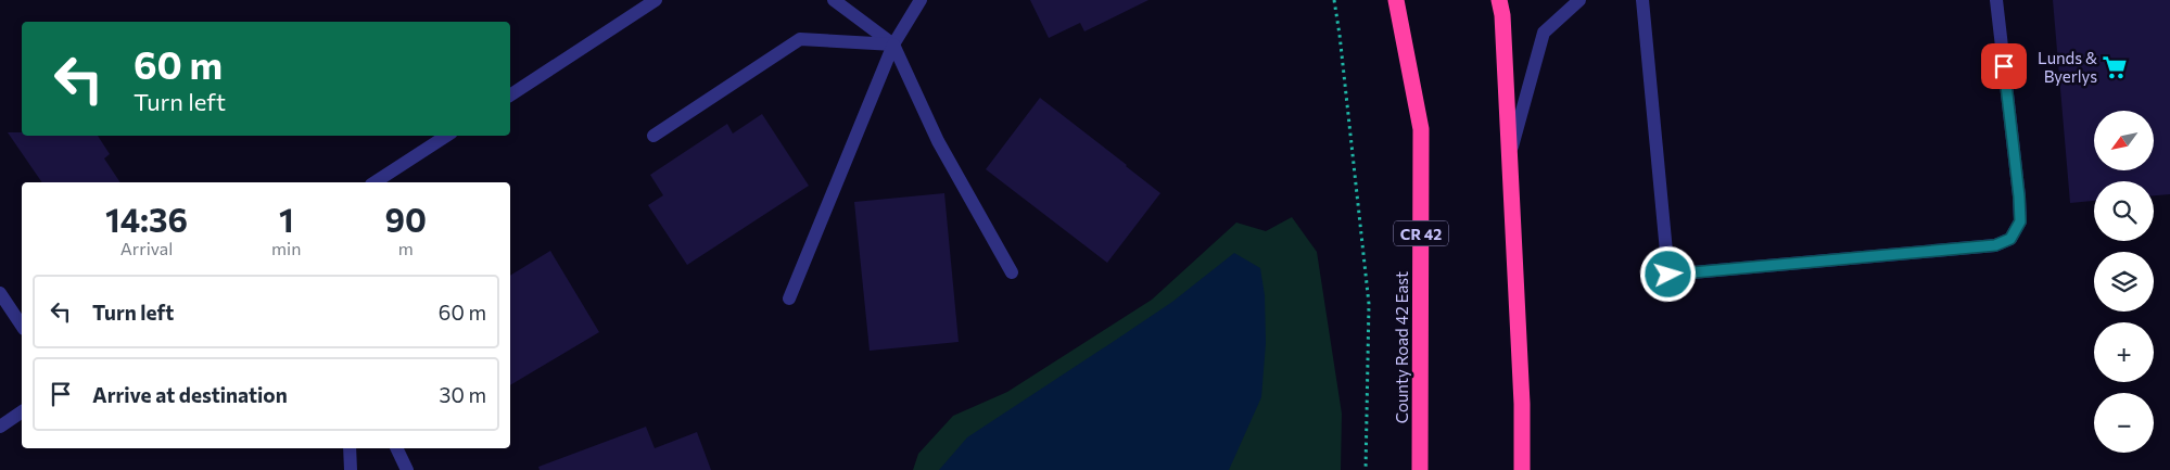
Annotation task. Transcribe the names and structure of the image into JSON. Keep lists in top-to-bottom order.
{
  "streets": {
    "highway": ["CR 42", "County Road 42 East"]
  },
  "places": {
    "supermarket": ["Lunds & Byerlys"]
  },
  "north": "bottom left",
  "page": {
    "turn": ["60 m", "Turn left"],
    "map_buttons": ["+", "−"],
    "eta": [
      "14:36",
      "Arrival",
      "1",
      "min",
      "90",
      "m"
    ],
    "list": [
      {
        "name": "Turn left",
        "value": "60 m"
      },
      {
        "name": "Arrive at destination",
        "value": "30 m"
      }
    ]
  }
}
